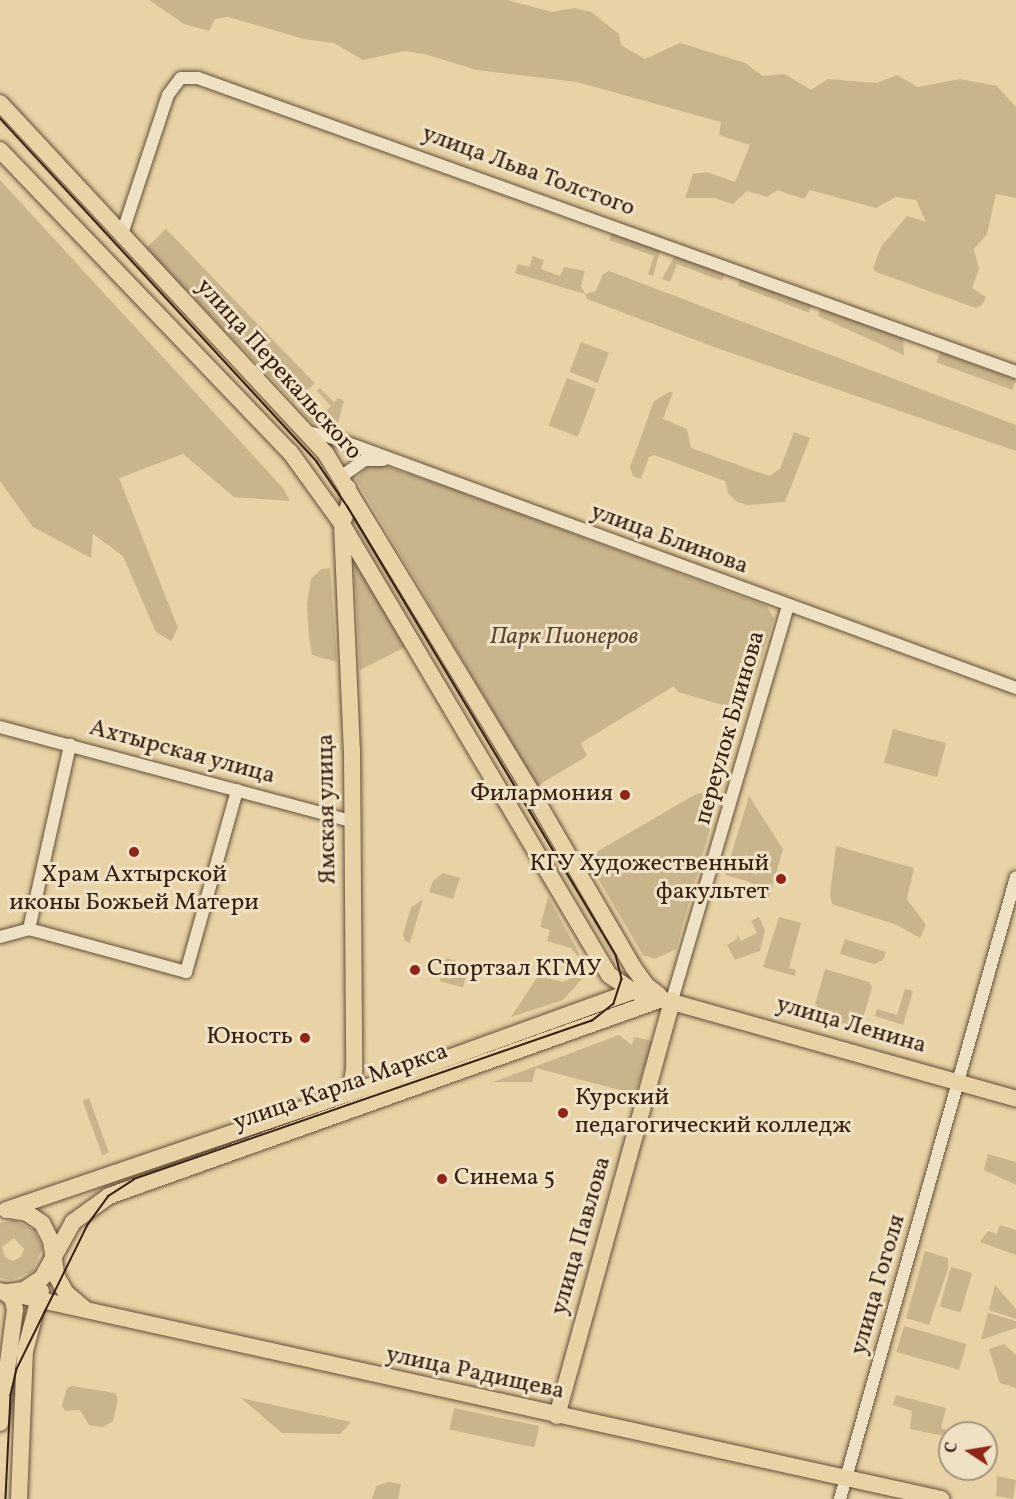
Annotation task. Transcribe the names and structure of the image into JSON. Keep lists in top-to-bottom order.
{
  "streets": {
    "main road": [
      "улица Перекальского",
      "Ямская улица",
      "улица Ленина",
      "улица Карла Маркса",
      "улица Павлова",
      "улица Радищева"
    ],
    "street": [
      "улица Льва Толстого",
      "улица Блинова",
      "переулок Блинова",
      "Ахтырская улица",
      "улица Гоголя"
    ]
  },
  "crossings": [
    ["улица Льва Толстого", "улица Перекальского"],
    ["улица Перекальского", "улица Блинова"],
    ["улица Перекальского", "переулок Блинова"],
    ["улица Перекальского", "Ямская улица"],
    ["улица Перекальского", "улица Ленина"],
    ["улица Перекальского", "улица Карла Маркса"],
    ["улица Перекальского", "улица Павлова"],
    ["улица Блинова", "переулок Блинова"],
    ["переулок Блинова", "улица Ленина"],
    ["переулок Блинова", "улица Карла Маркса"],
    ["переулок Блинова", "улица Павлова"],
    ["Ахтырская улица", "Ямская улица"],
    ["Ямская улица", "улица Карла Маркса"],
    ["улица Ленина", "улица Карла Маркса"],
    ["улица Ленина", "улица Павлова"],
    ["улица Ленина", "улица Гоголя"],
    ["улица Карла Маркса", "улица Павлова"],
    ["улица Павлова", "улица Радищева"],
    ["улица Гоголя", "улица Радищева"]
  ],
  "parks": ["Парк Пионеров"],
  "places": [
    "Филармония",
    "Храм Ахтырской иконы Божьей Матери",
    "КГУ Художественный факультет",
    "Спортзал КГМУ",
    "Юность",
    "Курский педагогический колледж",
    "Синема 5"
  ],
  "north": "left"
}
